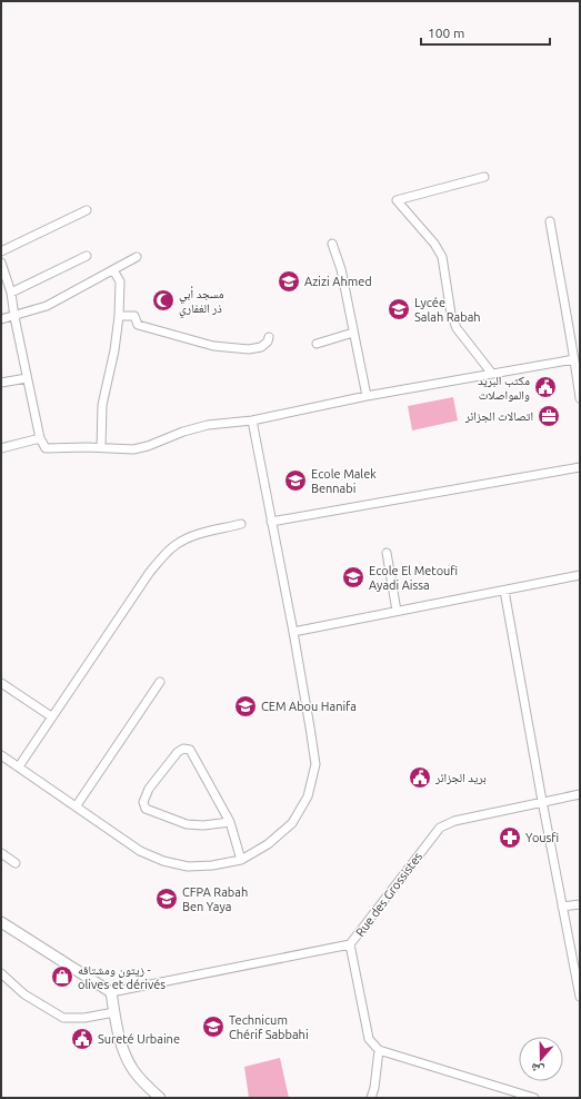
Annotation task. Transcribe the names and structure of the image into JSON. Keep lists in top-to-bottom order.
{
  "streets": {
    "street": ["Rue des Grossistes"]
  },
  "places": {
    "school or university": [
      "Azizi Ahmed",
      "Lycée Salah Rabah",
      "Ecole Malek Bennabi",
      "Ecole El Metoufi Ayadi Aissa",
      "CEM Abou Hanifa",
      "CFPA Rabah Ben Yaya",
      "Technicum Chérif Sabbahi"
    ],
    "mosque": ["مسجد أبي ذر الغفاري"],
    "public building": ["مكتب البريد والمواصلات", "بريد الجزائر", "Sureté Urbaine"],
    "office": ["اتصالات الجزائر"],
    "pharmacy": ["Yousfi"],
    "shop": ["زيتون ومشتاقه - olives et dérivés"]
  },
  "scale_bar": "100 m",
  "north": "bottom"
}
